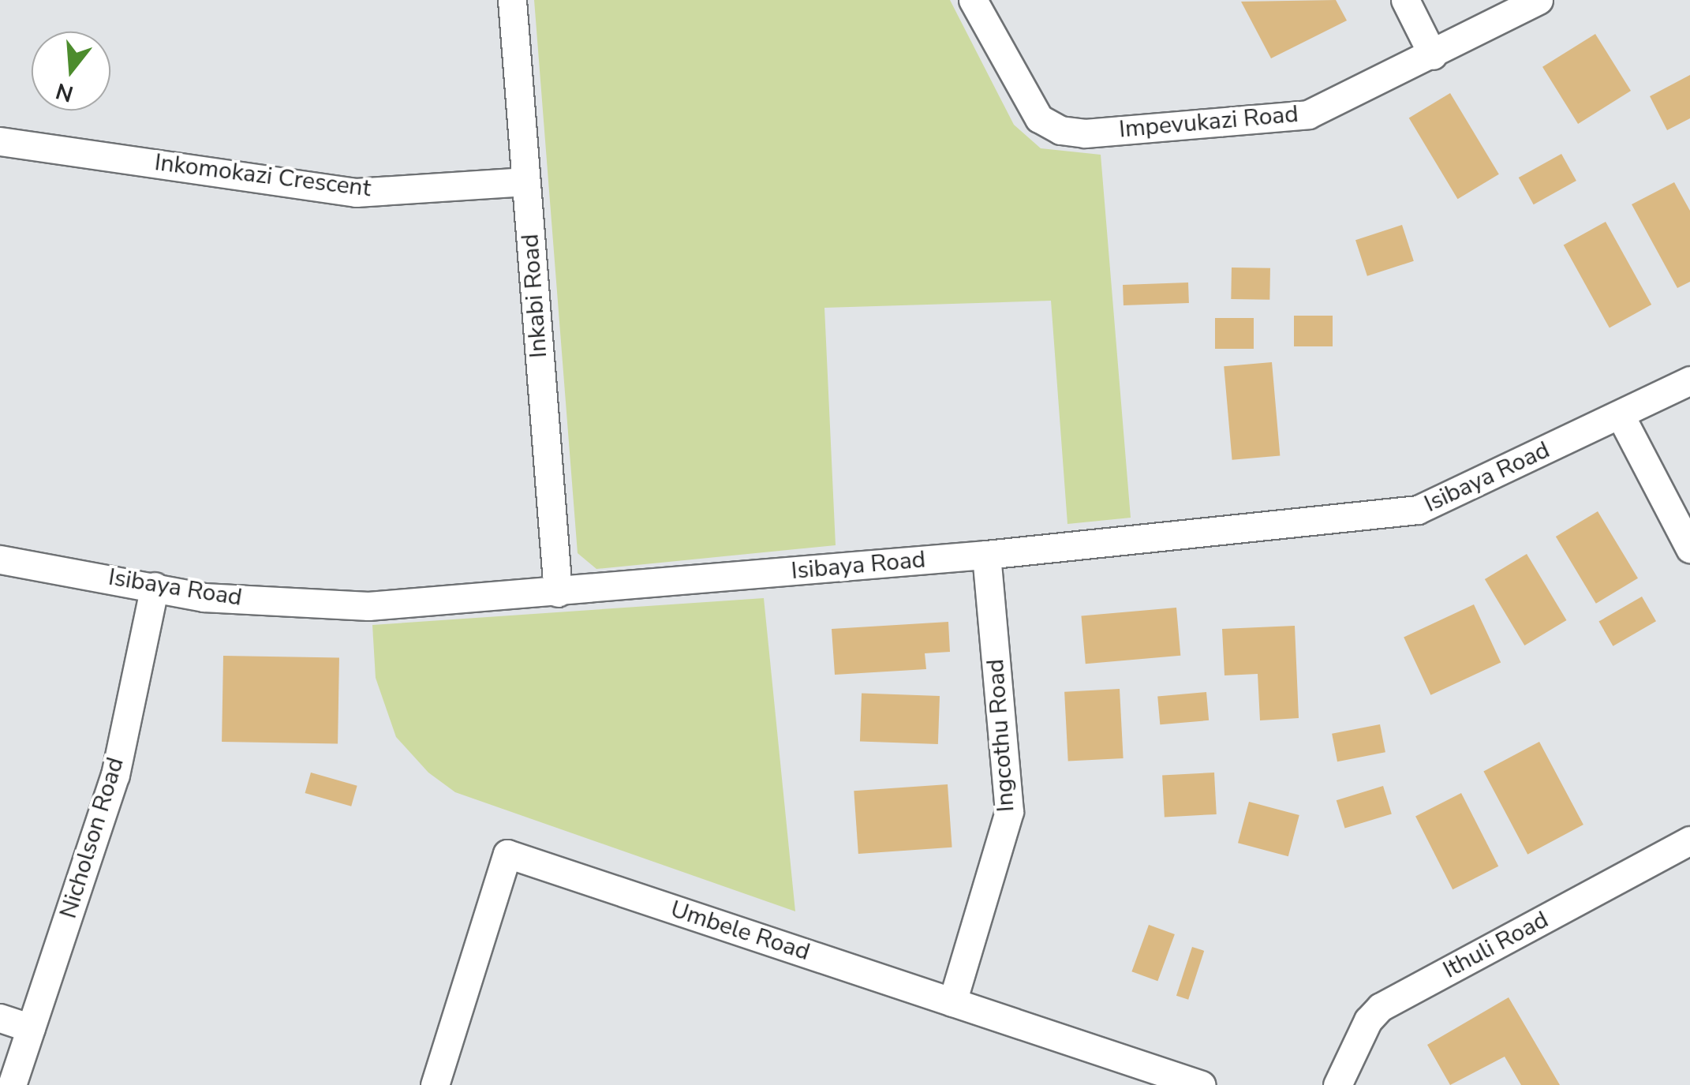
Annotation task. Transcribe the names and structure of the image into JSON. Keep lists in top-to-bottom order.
{
  "streets": {
    "street": [
      "Impevukazi Road",
      "Inkomokazi Crescent",
      "Inkabi Road",
      "Isibaya Road",
      "Ingcothu Road",
      "Nicholson Road",
      "Umbele Road",
      "Ithuli Road"
    ]
  },
  "crossings": [
    ["Inkomokazi Crescent", "Inkabi Road"],
    ["Inkabi Road", "Isibaya Road"],
    ["Isibaya Road", "Ingcothu Road"],
    ["Isibaya Road", "Nicholson Road"],
    ["Ingcothu Road", "Umbele Road"]
  ],
  "north": "bottom"
}
